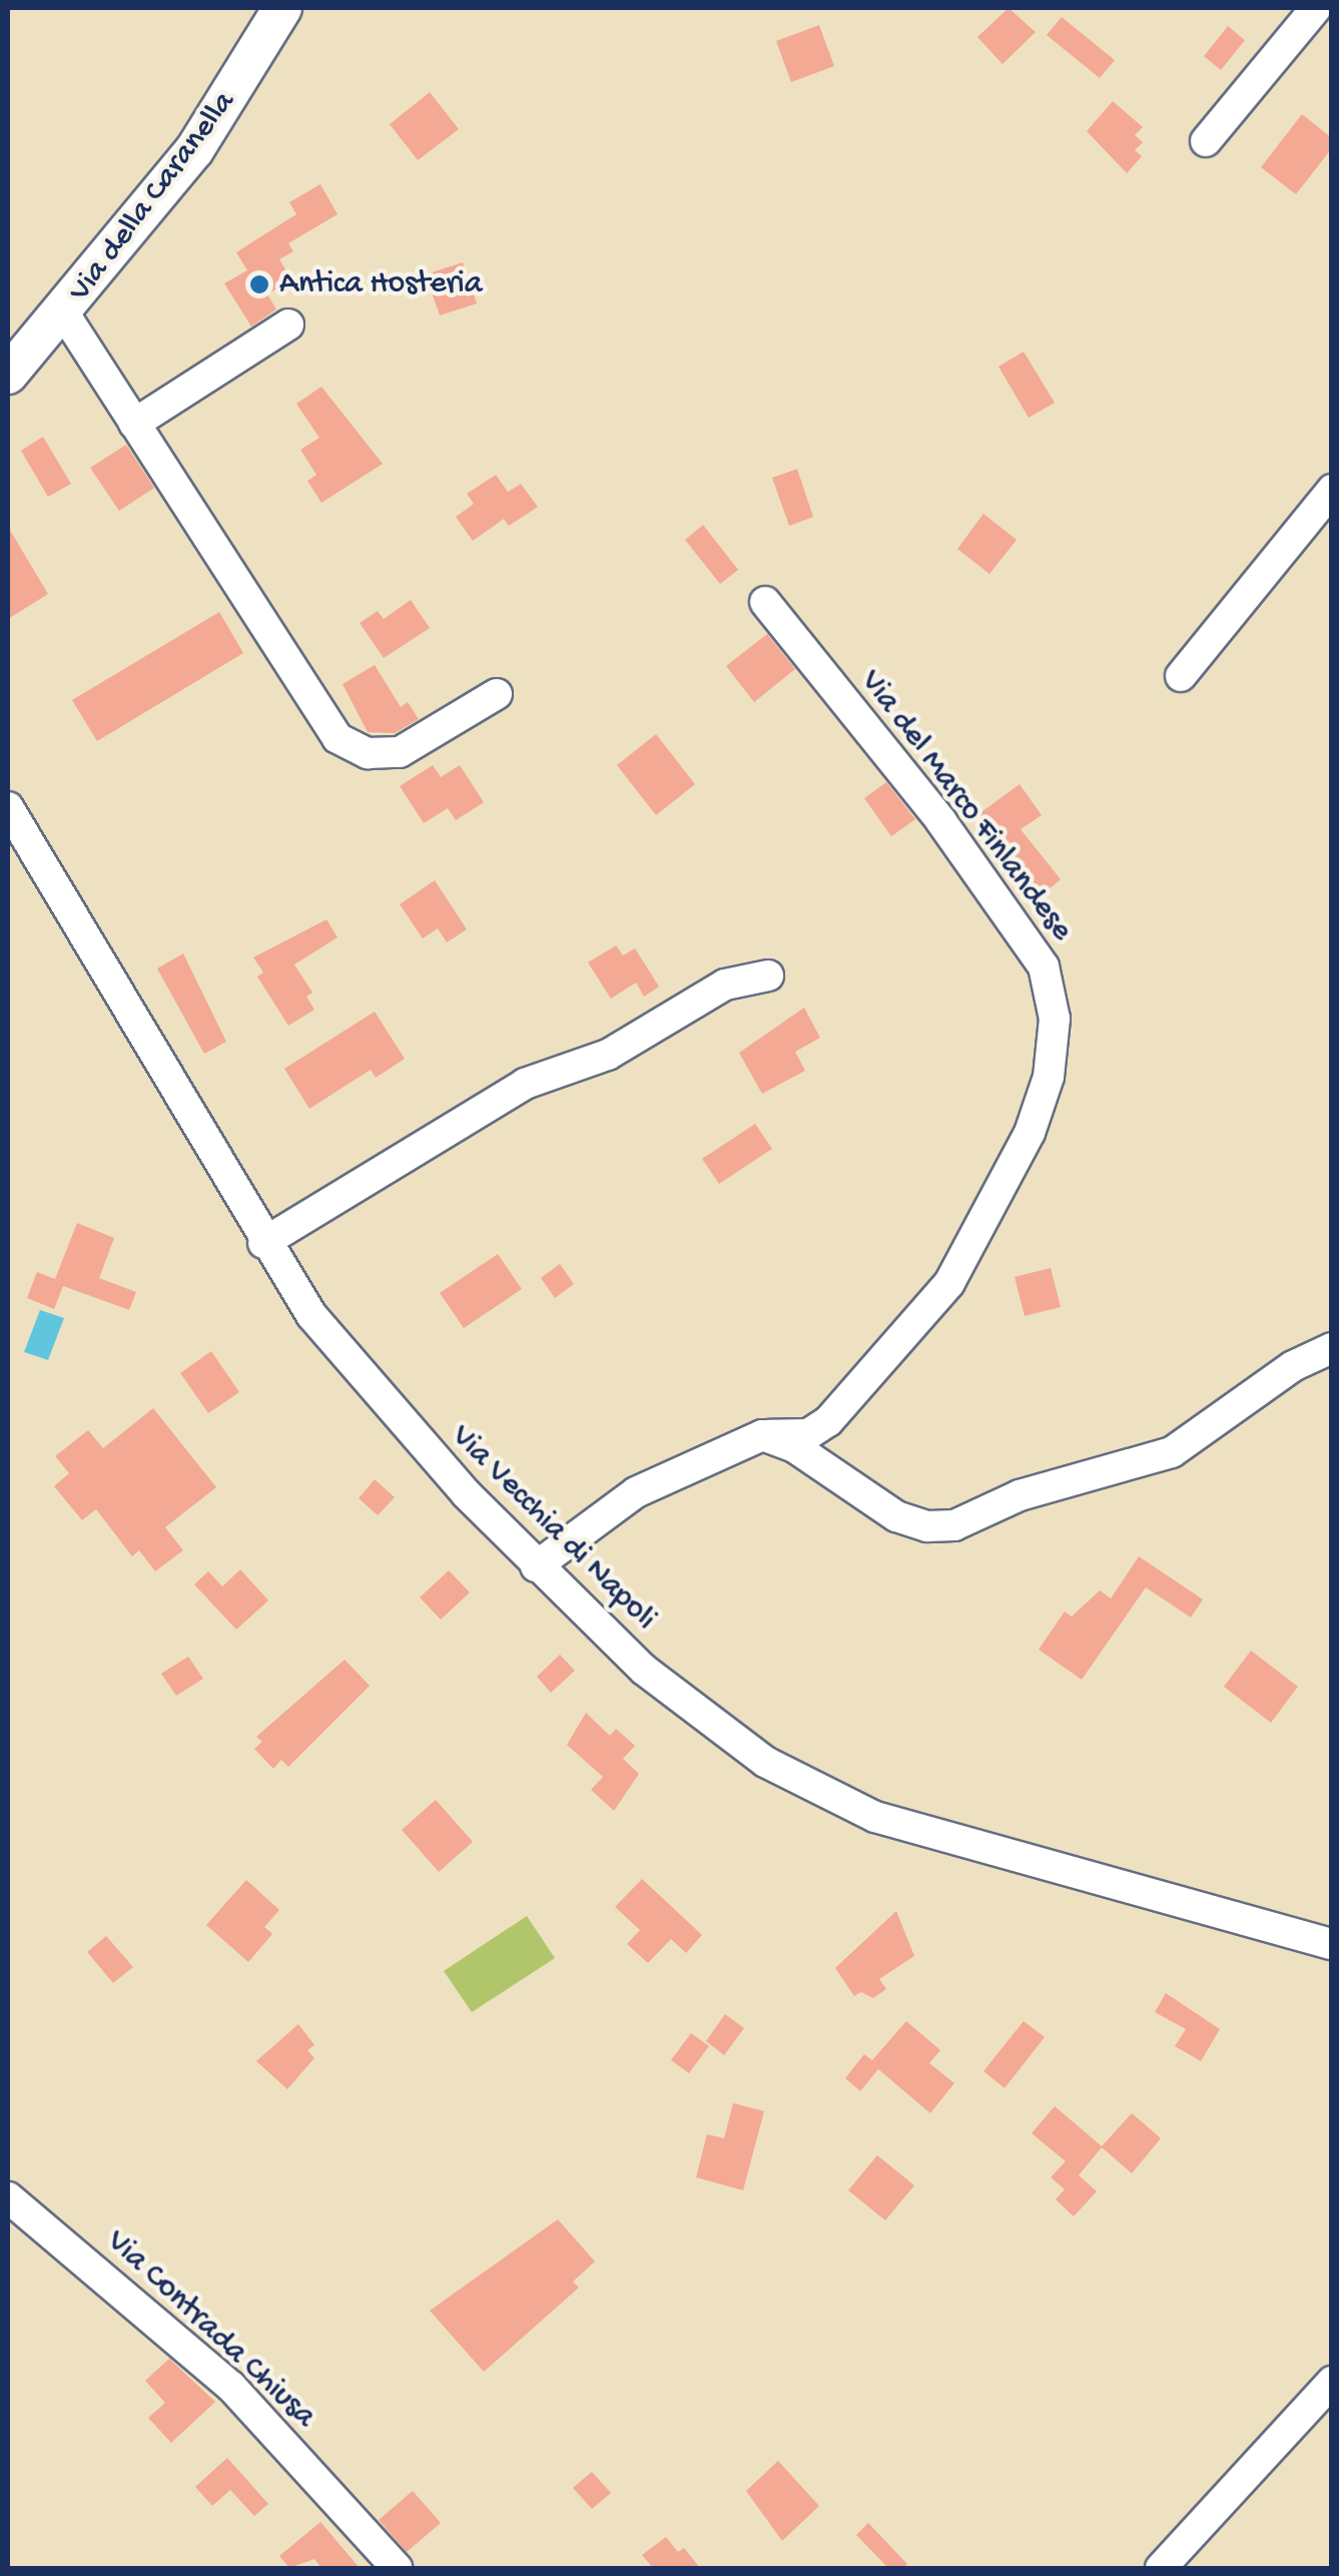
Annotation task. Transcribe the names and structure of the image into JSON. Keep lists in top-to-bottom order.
{
  "streets": {
    "main road": ["Via della Caranella"],
    "street": ["Via del Marco Finlandese", "Via Vecchia di Napoli", "Via Contrada Chiusa"]
  },
  "crossings": [
    ["Via del Marco Finlandese", "Via Vecchia di Napoli"]
  ],
  "places": ["Antica Hosteria"]
}
